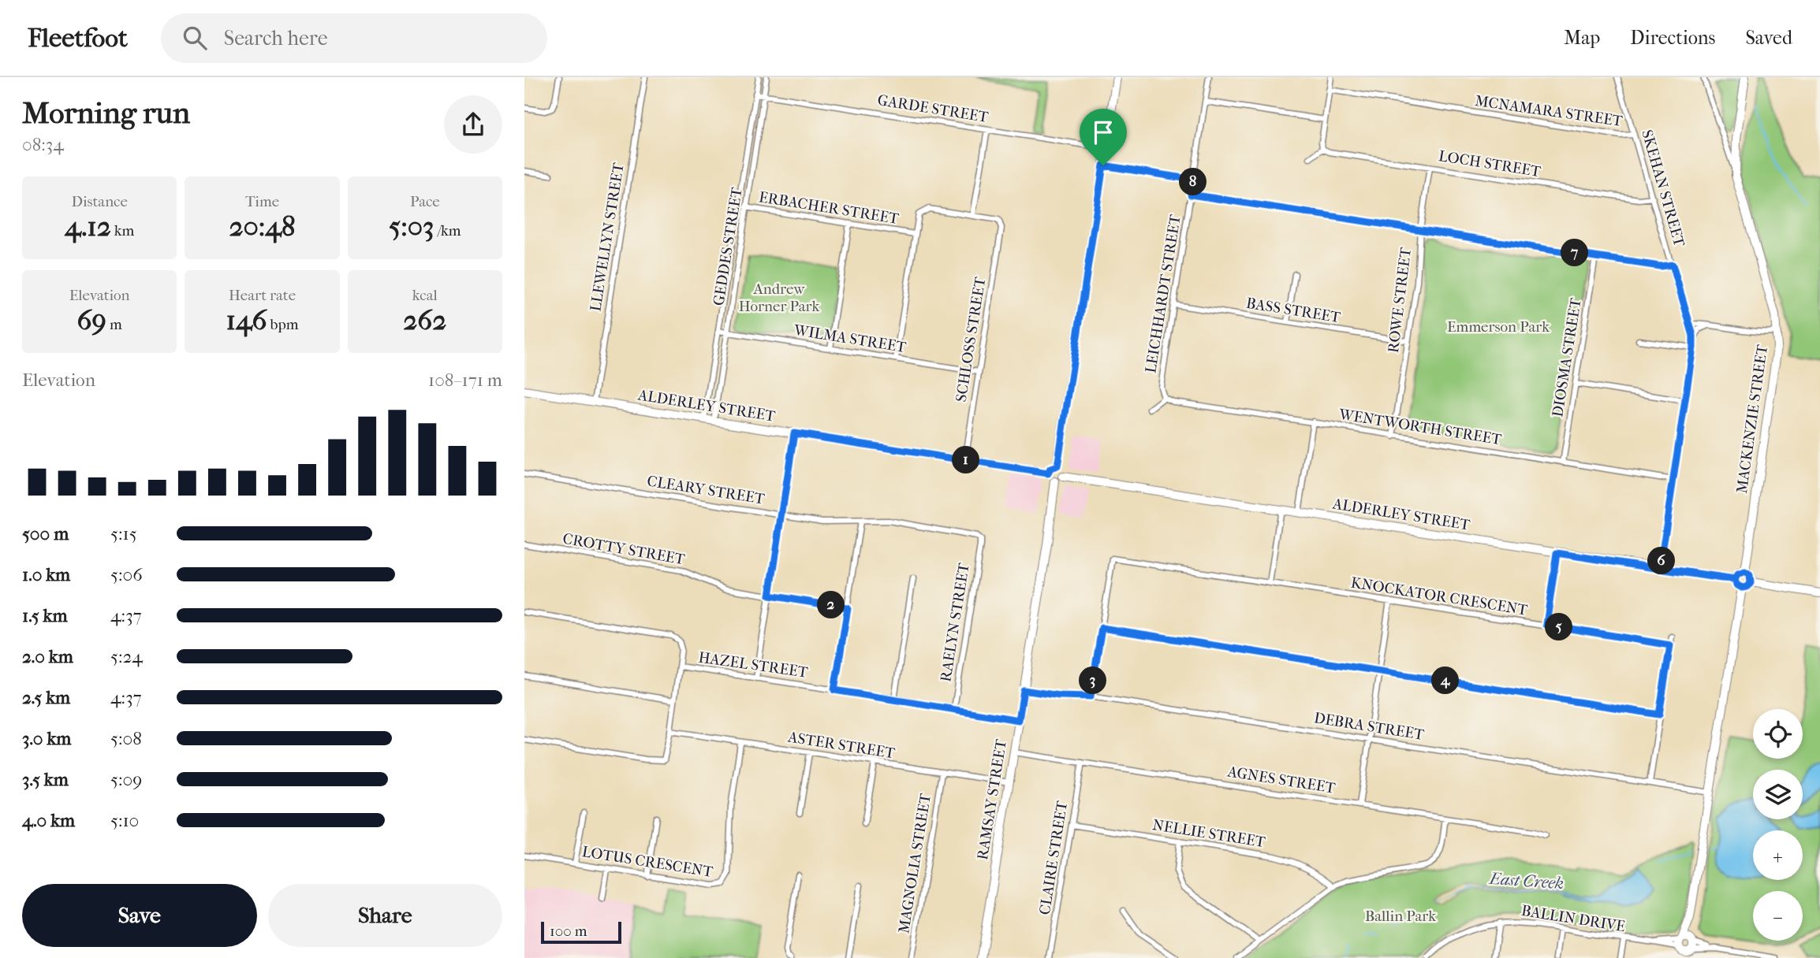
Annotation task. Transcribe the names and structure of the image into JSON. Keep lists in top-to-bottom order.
{
  "streets": {
    "street": [
      "GARDE STREET",
      "MCNAMARA STREET",
      "LOCH STREET",
      "SKEHAN STREET",
      "ERBACHER STREET",
      "LLEWELLYN STREET",
      "GEDDES STREET",
      "LEICHHARDT STREET",
      "ROWE STREET",
      "BASS STREET",
      "WILMA STREET",
      "SCHLOSS STREET",
      "DIOSMA STREET",
      "ALDERLEY STREET",
      "MACKENZIE STREET",
      "WENTWORTH STREET",
      "CLEARY STREET",
      "CROTTY STREET",
      "KNOCKATOR CRESCENT",
      "RAELYN STREET",
      "HAZEL STREET",
      "DEBRA STREET",
      "ASTER STREET",
      "AGNES STREET",
      "RAMSAY STREET",
      "NELLIE STREET",
      "CLAIRE STREET",
      "LOTUS CRESCENT",
      "MAGNOLIA STREET",
      "BALLIN DRIVE"
    ]
  },
  "crossings": [
    ["GARDE STREET", "GEDDES STREET"],
    ["MCNAMARA STREET", "SKEHAN STREET"],
    ["LOCH STREET", "SKEHAN STREET"],
    ["LOCH STREET", "ROWE STREET"],
    ["SKEHAN STREET", "ALDERLEY STREET"],
    ["SKEHAN STREET", "WENTWORTH STREET"],
    ["ERBACHER STREET", "GEDDES STREET"],
    ["LLEWELLYN STREET", "ALDERLEY STREET"],
    ["GEDDES STREET", "WILMA STREET"],
    ["GEDDES STREET", "ALDERLEY STREET"],
    ["LEICHHARDT STREET", "BASS STREET"],
    ["LEICHHARDT STREET", "WENTWORTH STREET"],
    ["ROWE STREET", "BASS STREET"],
    ["ROWE STREET", "WENTWORTH STREET"],
    ["WILMA STREET", "SCHLOSS STREET"],
    ["SCHLOSS STREET", "ALDERLEY STREET"],
    ["DIOSMA STREET", "WENTWORTH STREET"],
    ["ALDERLEY STREET", "MACKENZIE STREET"],
    ["ALDERLEY STREET", "RAMSAY STREET"],
    ["CLEARY STREET", "RAELYN STREET"],
    ["RAELYN STREET", "HAZEL STREET"],
    ["HAZEL STREET", "RAMSAY STREET"],
    ["DEBRA STREET", "RAMSAY STREET"],
    ["ASTER STREET", "RAMSAY STREET"],
    ["ASTER STREET", "LOTUS CRESCENT"],
    ["ASTER STREET", "MAGNOLIA STREET"],
    ["AGNES STREET", "RAMSAY STREET"],
    ["AGNES STREET", "CLAIRE STREET"],
    ["NELLIE STREET", "CLAIRE STREET"]
  ],
  "water": ["East Creek"],
  "parks": ["Andrew Horner Park", "Emmerson Park", "Ballin Park"],
  "scale_bar": "100 m",
  "page": {
    "header": "Fleetfoot",
    "search": "Search here",
    "nav": ["Map", "Directions", "Saved"],
    "heading": ["Morning run", "08:34"],
    "pins": [
      "8",
      "7",
      "1",
      "6",
      "2",
      "5",
      "3",
      "4"
    ],
    "stats": [
      ["Distance", "4.12 km"],
      ["Time", "20:48"],
      ["Pace", "5:03 /km"],
      ["Elevation", "69 m"],
      ["Heart rate", "146 bpm"],
      ["kcal", "262"]
    ],
    "chart": ["Elevation", "108–171 m"],
    "list": [
      {
        "name": "500 m",
        "note": "5:15"
      },
      {
        "name": "1.0 km",
        "note": "5:06"
      },
      {
        "name": "1.5 km",
        "note": "4:37"
      },
      {
        "name": "2.0 km",
        "note": "5:24"
      },
      {
        "name": "2.5 km",
        "note": "4:37"
      },
      {
        "name": "3.0 km",
        "note": "5:08"
      },
      {
        "name": "3.5 km",
        "note": "5:09"
      },
      {
        "name": "4.0 km",
        "note": "5:10"
      }
    ],
    "map_buttons": ["+", "−"],
    "buttons": ["Save", "Share"],
    "scale": "100 m"
  }
}
